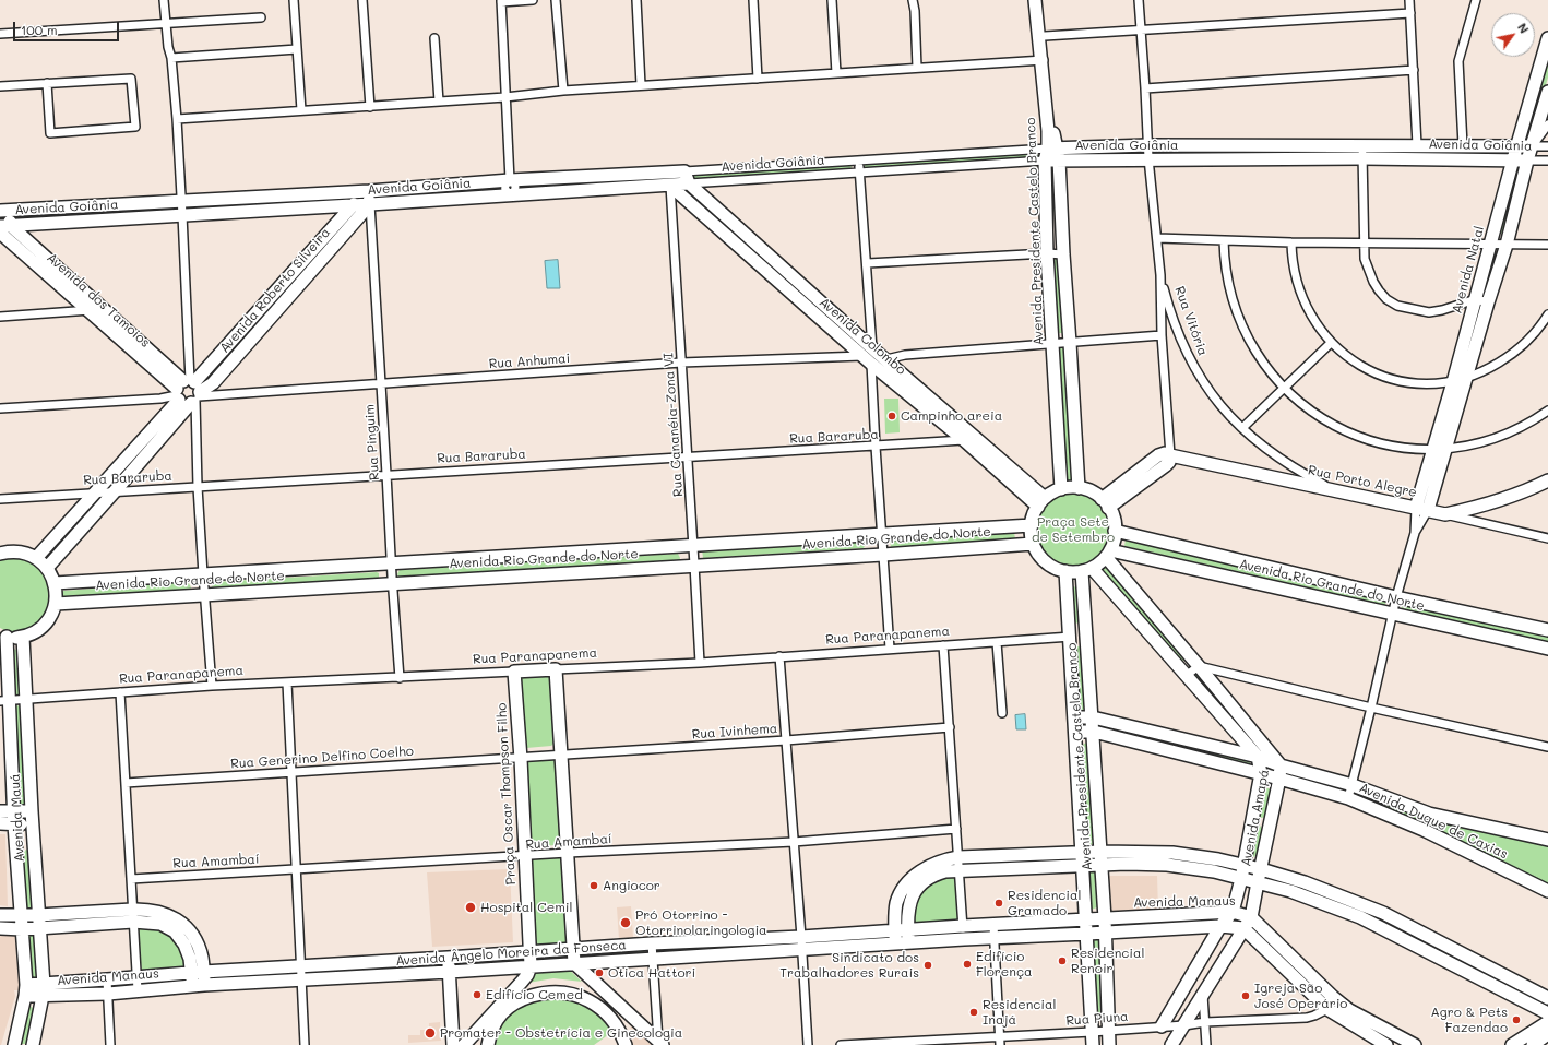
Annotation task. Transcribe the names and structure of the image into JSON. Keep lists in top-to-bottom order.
{
  "streets": {
    "street": [
      "Avenida Goiânia",
      "Avenida Presidente Castelo Branco",
      "Avenida Natal",
      "Avenida Roberto Silveira",
      "Avenida dos Tamoios",
      "Rua Vitória",
      "Avenida Colombo",
      "Rua Anhumai",
      "Rua Cananéia-Zona VI",
      "Rua Bararuba",
      "Rua Pinguim",
      "Rua Porto Alegre",
      "Avenida Rio Grande do Norte",
      "Rua Paranapanema",
      "Rua Ivinhema",
      "Rua Generino Delfino Coelho",
      "Praça Oscar Thompson Filho",
      "Avenida Mauá",
      "Avenida Amapá",
      "Avenida Duque de Caxias",
      "Rua Amambaí",
      "Avenida Manaus",
      "Avenida Ângelo Moreira da Fonseca",
      "Rua Piuna"
    ]
  },
  "crossings": [
    ["Avenida Goiânia", "Avenida Presidente Castelo Branco"],
    ["Avenida Goiânia", "Avenida Natal"],
    ["Avenida Goiânia", "Avenida Roberto Silveira"],
    ["Avenida Goiânia", "Avenida dos Tamoios"],
    ["Avenida Goiânia", "Avenida Colombo"],
    ["Avenida Goiânia", "Rua Cananéia-Zona VI"],
    ["Avenida Goiânia", "Rua Pinguim"],
    ["Avenida Presidente Castelo Branco", "Avenida Colombo"],
    ["Avenida Presidente Castelo Branco", "Avenida Rio Grande do Norte"],
    ["Avenida Presidente Castelo Branco", "Rua Paranapanema"],
    ["Avenida Presidente Castelo Branco", "Avenida Amapá"],
    ["Avenida Presidente Castelo Branco", "Avenida Duque de Caxias"],
    ["Avenida Presidente Castelo Branco", "Avenida Manaus"],
    ["Avenida Presidente Castelo Branco", "Rua Piuna"],
    ["Avenida Natal", "Rua Porto Alegre"],
    ["Avenida Roberto Silveira", "Avenida dos Tamoios"],
    ["Avenida Roberto Silveira", "Rua Anhumai"],
    ["Avenida Roberto Silveira", "Rua Bararuba"],
    ["Avenida Roberto Silveira", "Rua Pinguim"],
    ["Avenida dos Tamoios", "Rua Anhumai"],
    ["Rua Vitória", "Rua Porto Alegre"],
    ["Avenida Colombo", "Rua Anhumai"],
    ["Avenida Colombo", "Rua Cananéia-Zona VI"],
    ["Avenida Colombo", "Rua Bararuba"],
    ["Avenida Colombo", "Avenida Rio Grande do Norte"],
    ["Avenida Colombo", "Avenida Amapá"],
    ["Rua Anhumai", "Rua Cananéia-Zona VI"],
    ["Rua Anhumai", "Rua Pinguim"],
    ["Rua Cananéia-Zona VI", "Rua Bararuba"],
    ["Rua Cananéia-Zona VI", "Avenida Rio Grande do Norte"],
    ["Rua Cananéia-Zona VI", "Rua Paranapanema"],
    ["Rua Bararuba", "Rua Pinguim"],
    ["Rua Pinguim", "Avenida Rio Grande do Norte"],
    ["Rua Pinguim", "Rua Paranapanema"],
    ["Avenida Rio Grande do Norte", "Avenida Amapá"],
    ["Rua Paranapanema", "Praça Oscar Thompson Filho"],
    ["Rua Paranapanema", "Avenida Mauá"],
    ["Rua Ivinhema", "Rua Generino Delfino Coelho"],
    ["Rua Ivinhema", "Praça Oscar Thompson Filho"],
    ["Rua Generino Delfino Coelho", "Praça Oscar Thompson Filho"],
    ["Praça Oscar Thompson Filho", "Rua Amambaí"],
    ["Praça Oscar Thompson Filho", "Avenida Manaus"],
    ["Praça Oscar Thompson Filho", "Avenida Ângelo Moreira da Fonseca"],
    ["Avenida Mauá", "Avenida Manaus"],
    ["Avenida Amapá", "Avenida Duque de Caxias"],
    ["Avenida Amapá", "Avenida Manaus"],
    ["Avenida Amapá", "Rua Piuna"],
    ["Avenida Manaus", "Avenida Ângelo Moreira da Fonseca"]
  ],
  "parks": ["Praça Sete de Setembro"],
  "places": [
    "Campinho areia",
    "Angiocor",
    "Residencial Gramado",
    "Hospital Cemil",
    "Pró Otorrino - Otorrinolaringologia",
    "Residencial Renoir",
    "Edifício Florença",
    "Sindicato dos Trabalhadores Rurais",
    "Otica Hattori",
    "Edifício Cemed",
    "Igreja São José Operário",
    "Residencial Inajá",
    "Agro & Pets Fazendao",
    "Promater - Obstetrícia e Ginecologia"
  ],
  "scale_bar": "100 m",
  "north": "top right"
}
